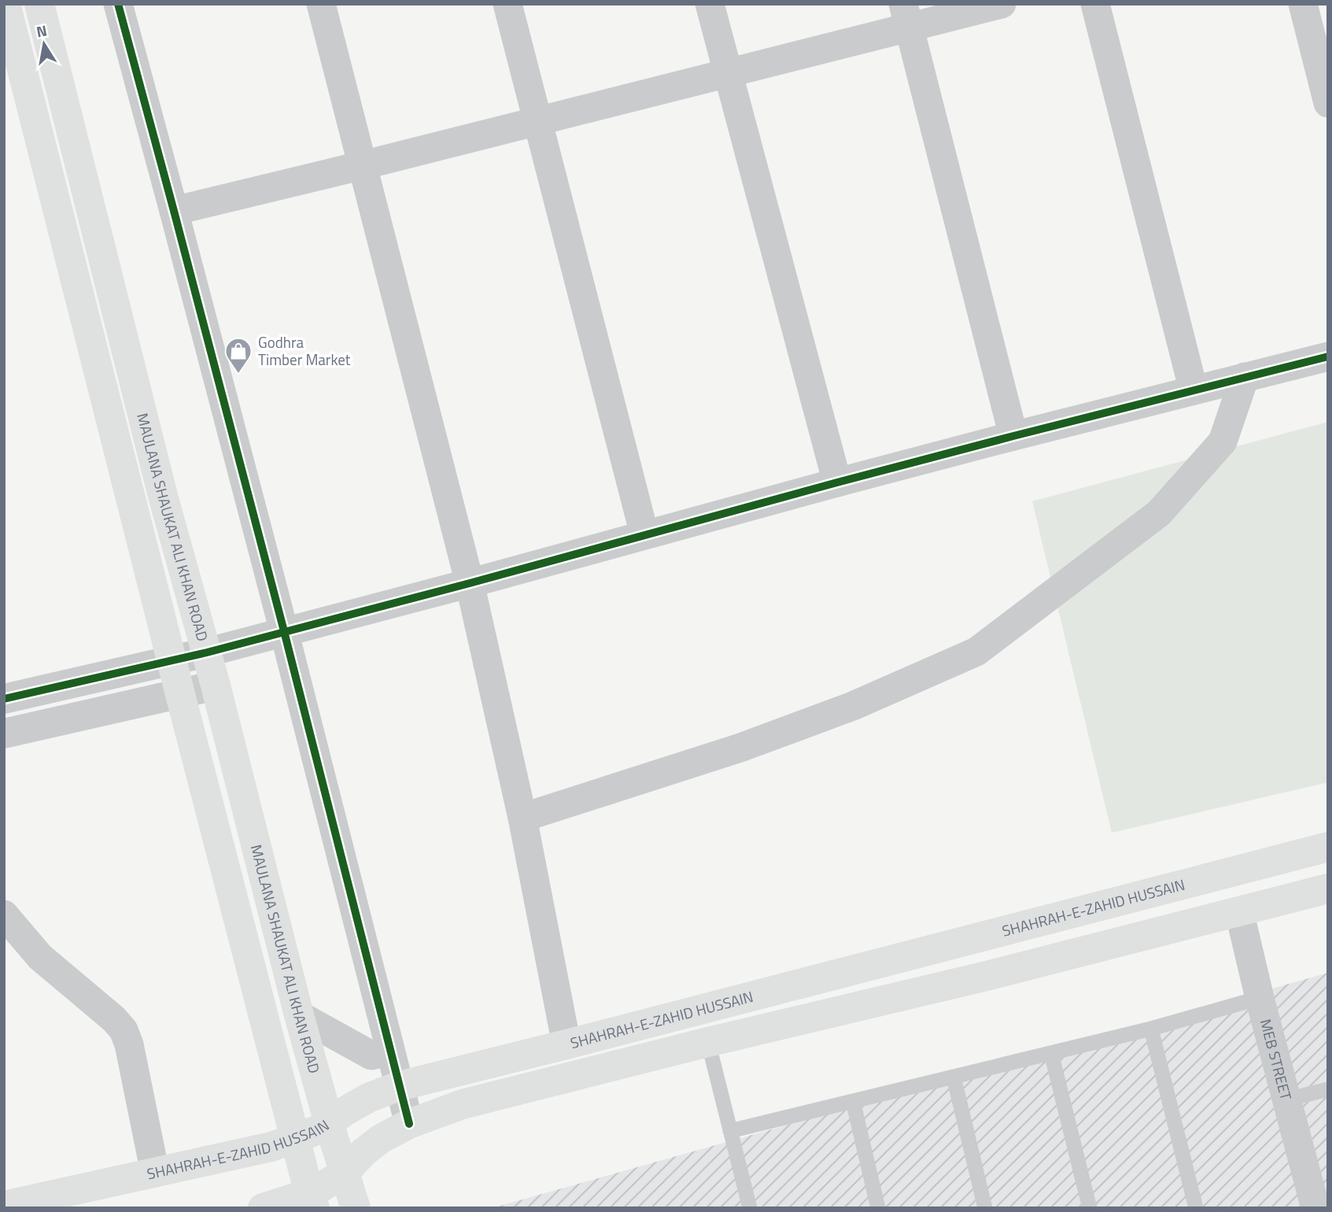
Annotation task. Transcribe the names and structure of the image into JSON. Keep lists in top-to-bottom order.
{
  "streets": {
    "main road": ["MAULANA SHAUKAT ALI KHAN ROAD", "SHAHRAH-E-ZAHID HUSSAIN"],
    "street": ["MEB STREET"]
  },
  "crossings": [
    ["MAULANA SHAUKAT ALI KHAN ROAD", "SHAHRAH-E-ZAHID HUSSAIN"],
    ["SHAHRAH-E-ZAHID HUSSAIN", "MEB STREET"]
  ],
  "places": {
    "shop": ["Godhra Timber Market"]
  },
  "north": "top"
}
